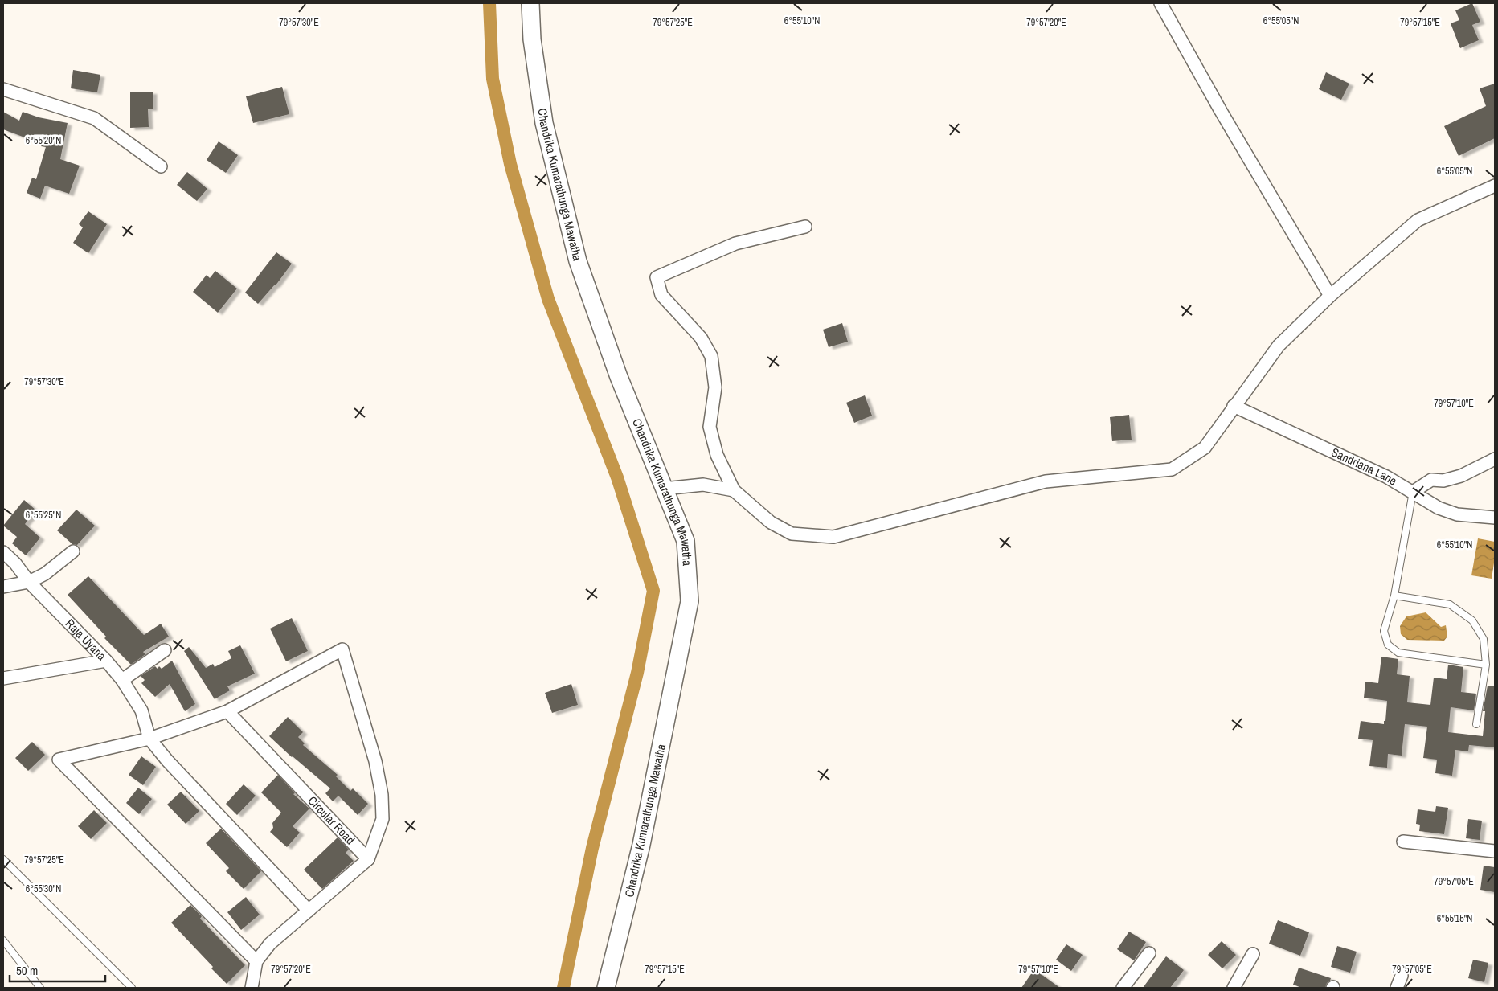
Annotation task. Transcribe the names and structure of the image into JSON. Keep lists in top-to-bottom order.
{
  "streets": {
    "main road": ["Chandrika Kumarathunga Mawatha"],
    "street": ["Sandriana Lane", "Raja Uyana", "Circular Road"]
  },
  "scale_bar": "50 m",
  "coordinates": [
    "6°55'05\"N",
    "6°55'10\"N",
    "79°57'30\"E",
    "79°57'25\"E",
    "79°57'20\"E",
    "79°57'15\"E",
    "6°55'20\"N",
    "79°57'10\"E",
    "6°55'25\"N",
    "79°57'05\"E",
    "6°55'30\"N",
    "6°55'15\"N"
  ]
}
